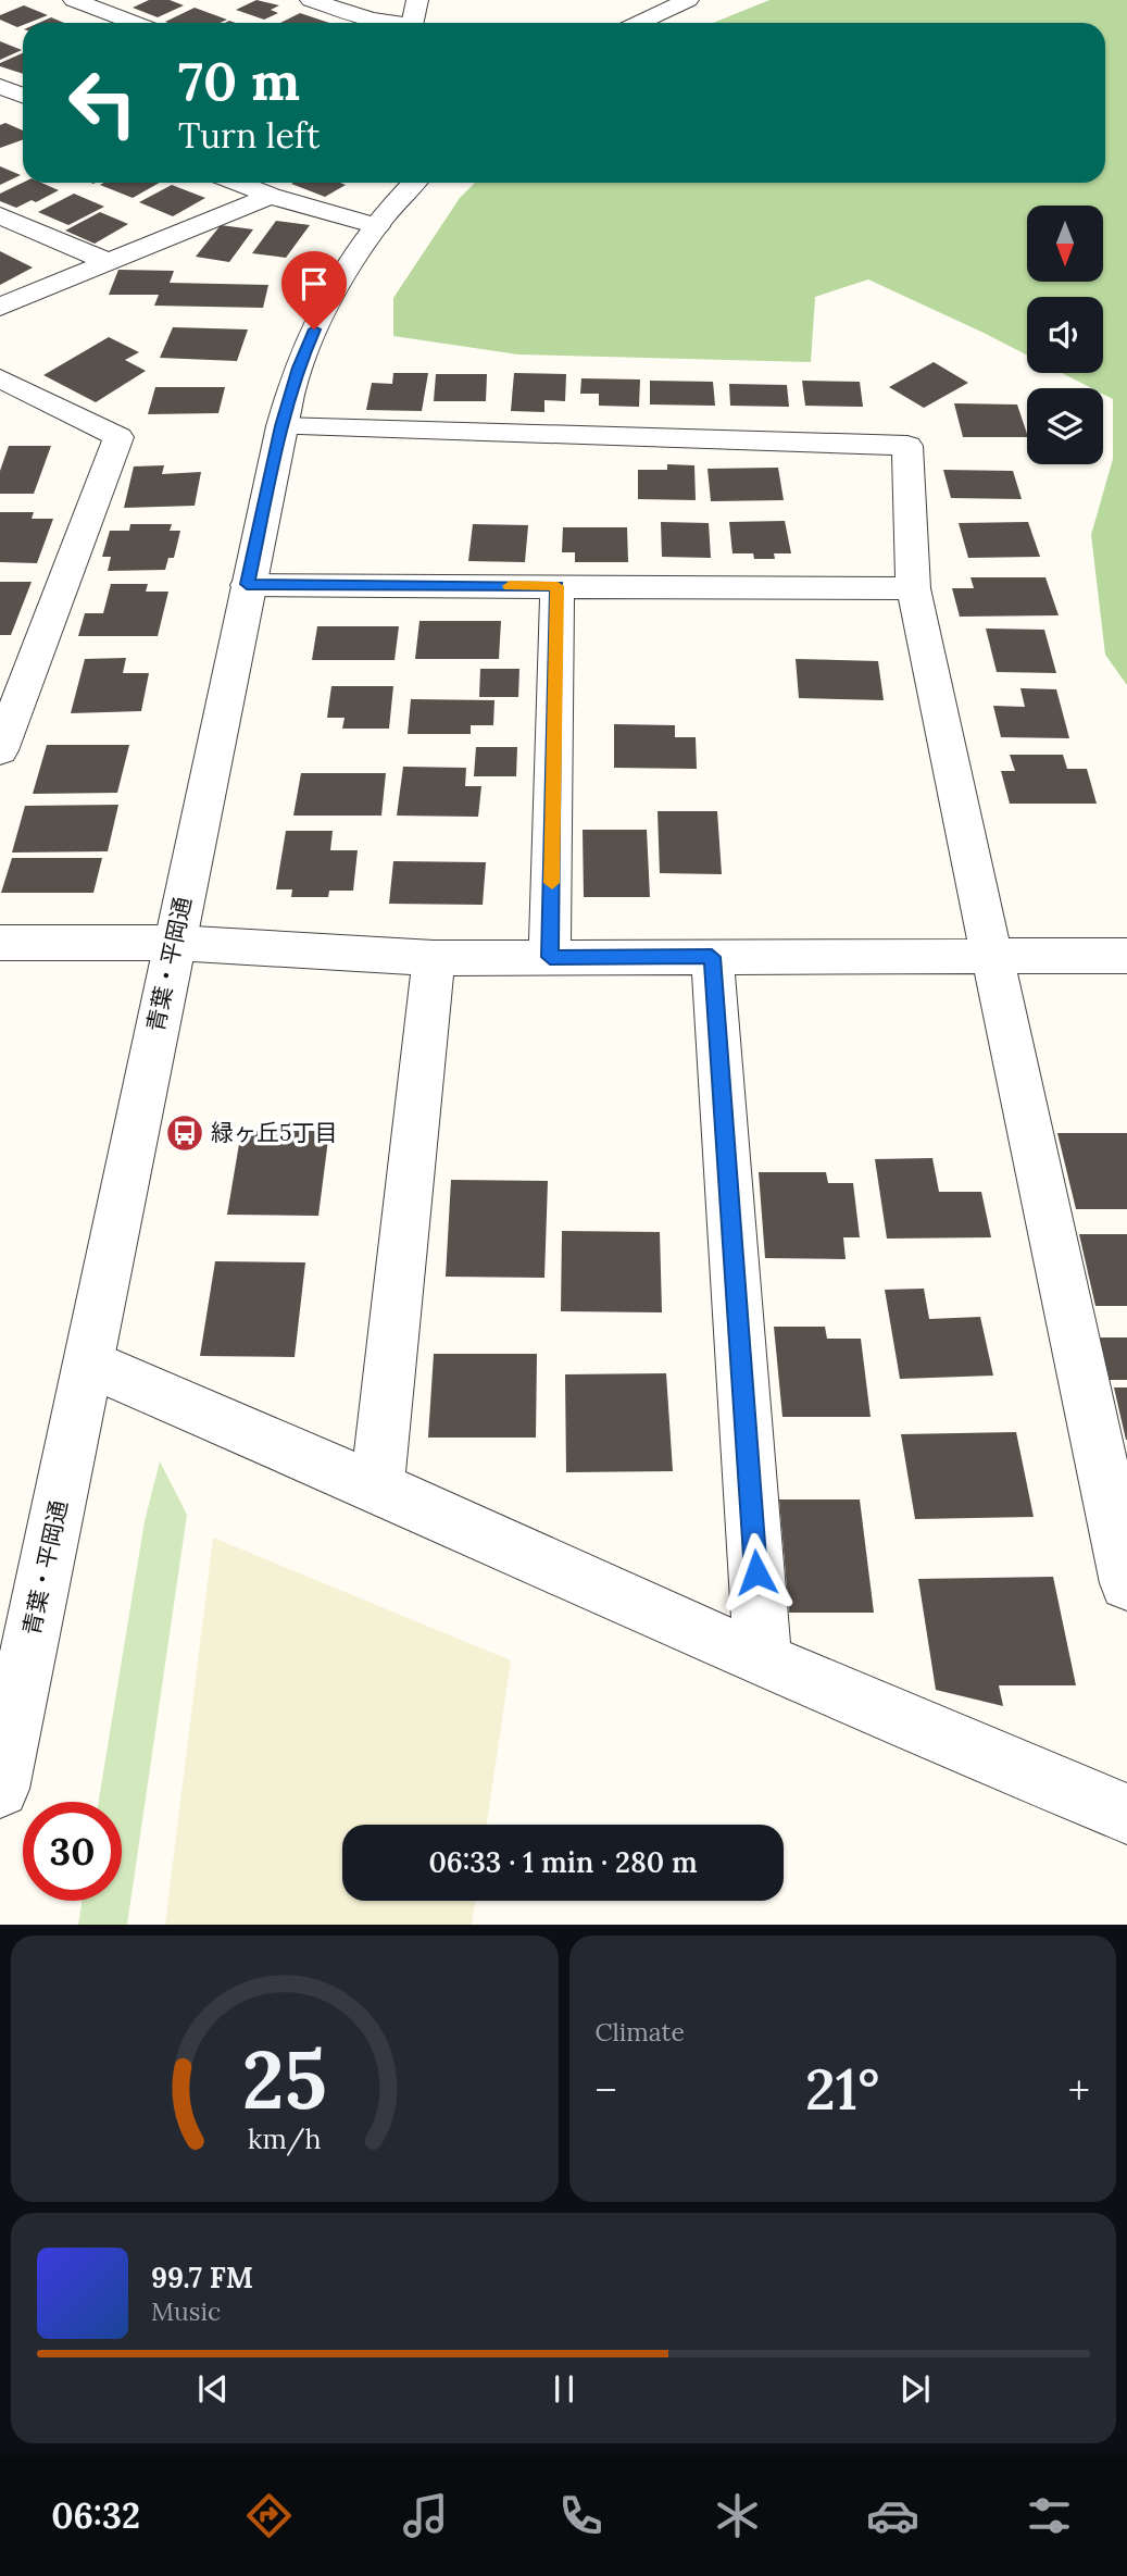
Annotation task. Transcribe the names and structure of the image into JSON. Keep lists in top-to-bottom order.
{
  "streets": {
    "street": ["青葉・平岡通"]
  },
  "places": {
    "bus stop": ["緑ヶ丘5丁目"]
  },
  "north": "bottom",
  "page": {
    "turn": ["70 m", "Turn left"],
    "limit": "30",
    "trip": "06:33 · 1 min · 280 m",
    "tile": "Climate",
    "heat": ["−", "21°", "+"],
    "song": ["99.7 FM", "Music"],
    "tabs": "06:32",
    "gauge": ["25", "km/h"]
  }
}
